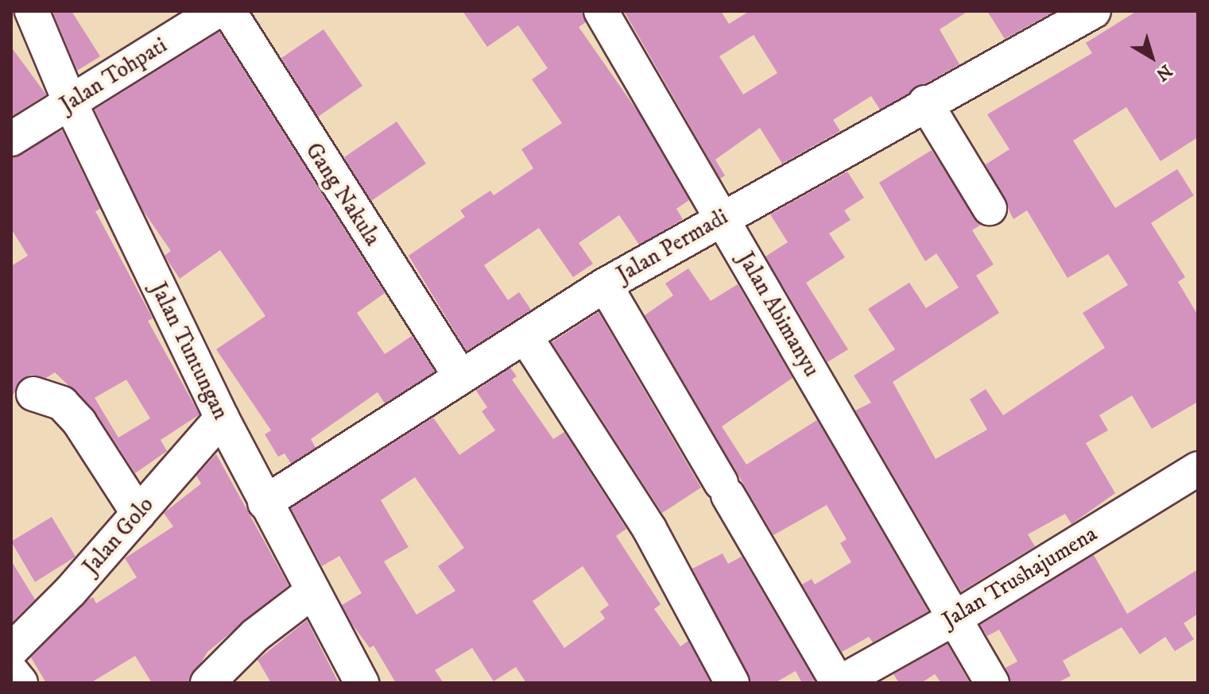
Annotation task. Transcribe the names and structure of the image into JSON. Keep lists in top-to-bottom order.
{
  "streets": {
    "street": [
      "Jalan Tohpati",
      "Gang Nakula",
      "Jalan Permadi",
      "Jalan Abimanyu",
      "Jalan Tuntungan",
      "Jalan Golo",
      "Jalan Trushajumena"
    ]
  },
  "crossings": [
    ["Jalan Tohpati", "Jalan Tuntungan"],
    ["Gang Nakula", "Jalan Permadi"],
    ["Jalan Permadi", "Jalan Abimanyu"],
    ["Jalan Permadi", "Jalan Tuntungan"],
    ["Jalan Abimanyu", "Jalan Trushajumena"],
    ["Jalan Tuntungan", "Jalan Golo"]
  ],
  "north": "bottom right"
}
